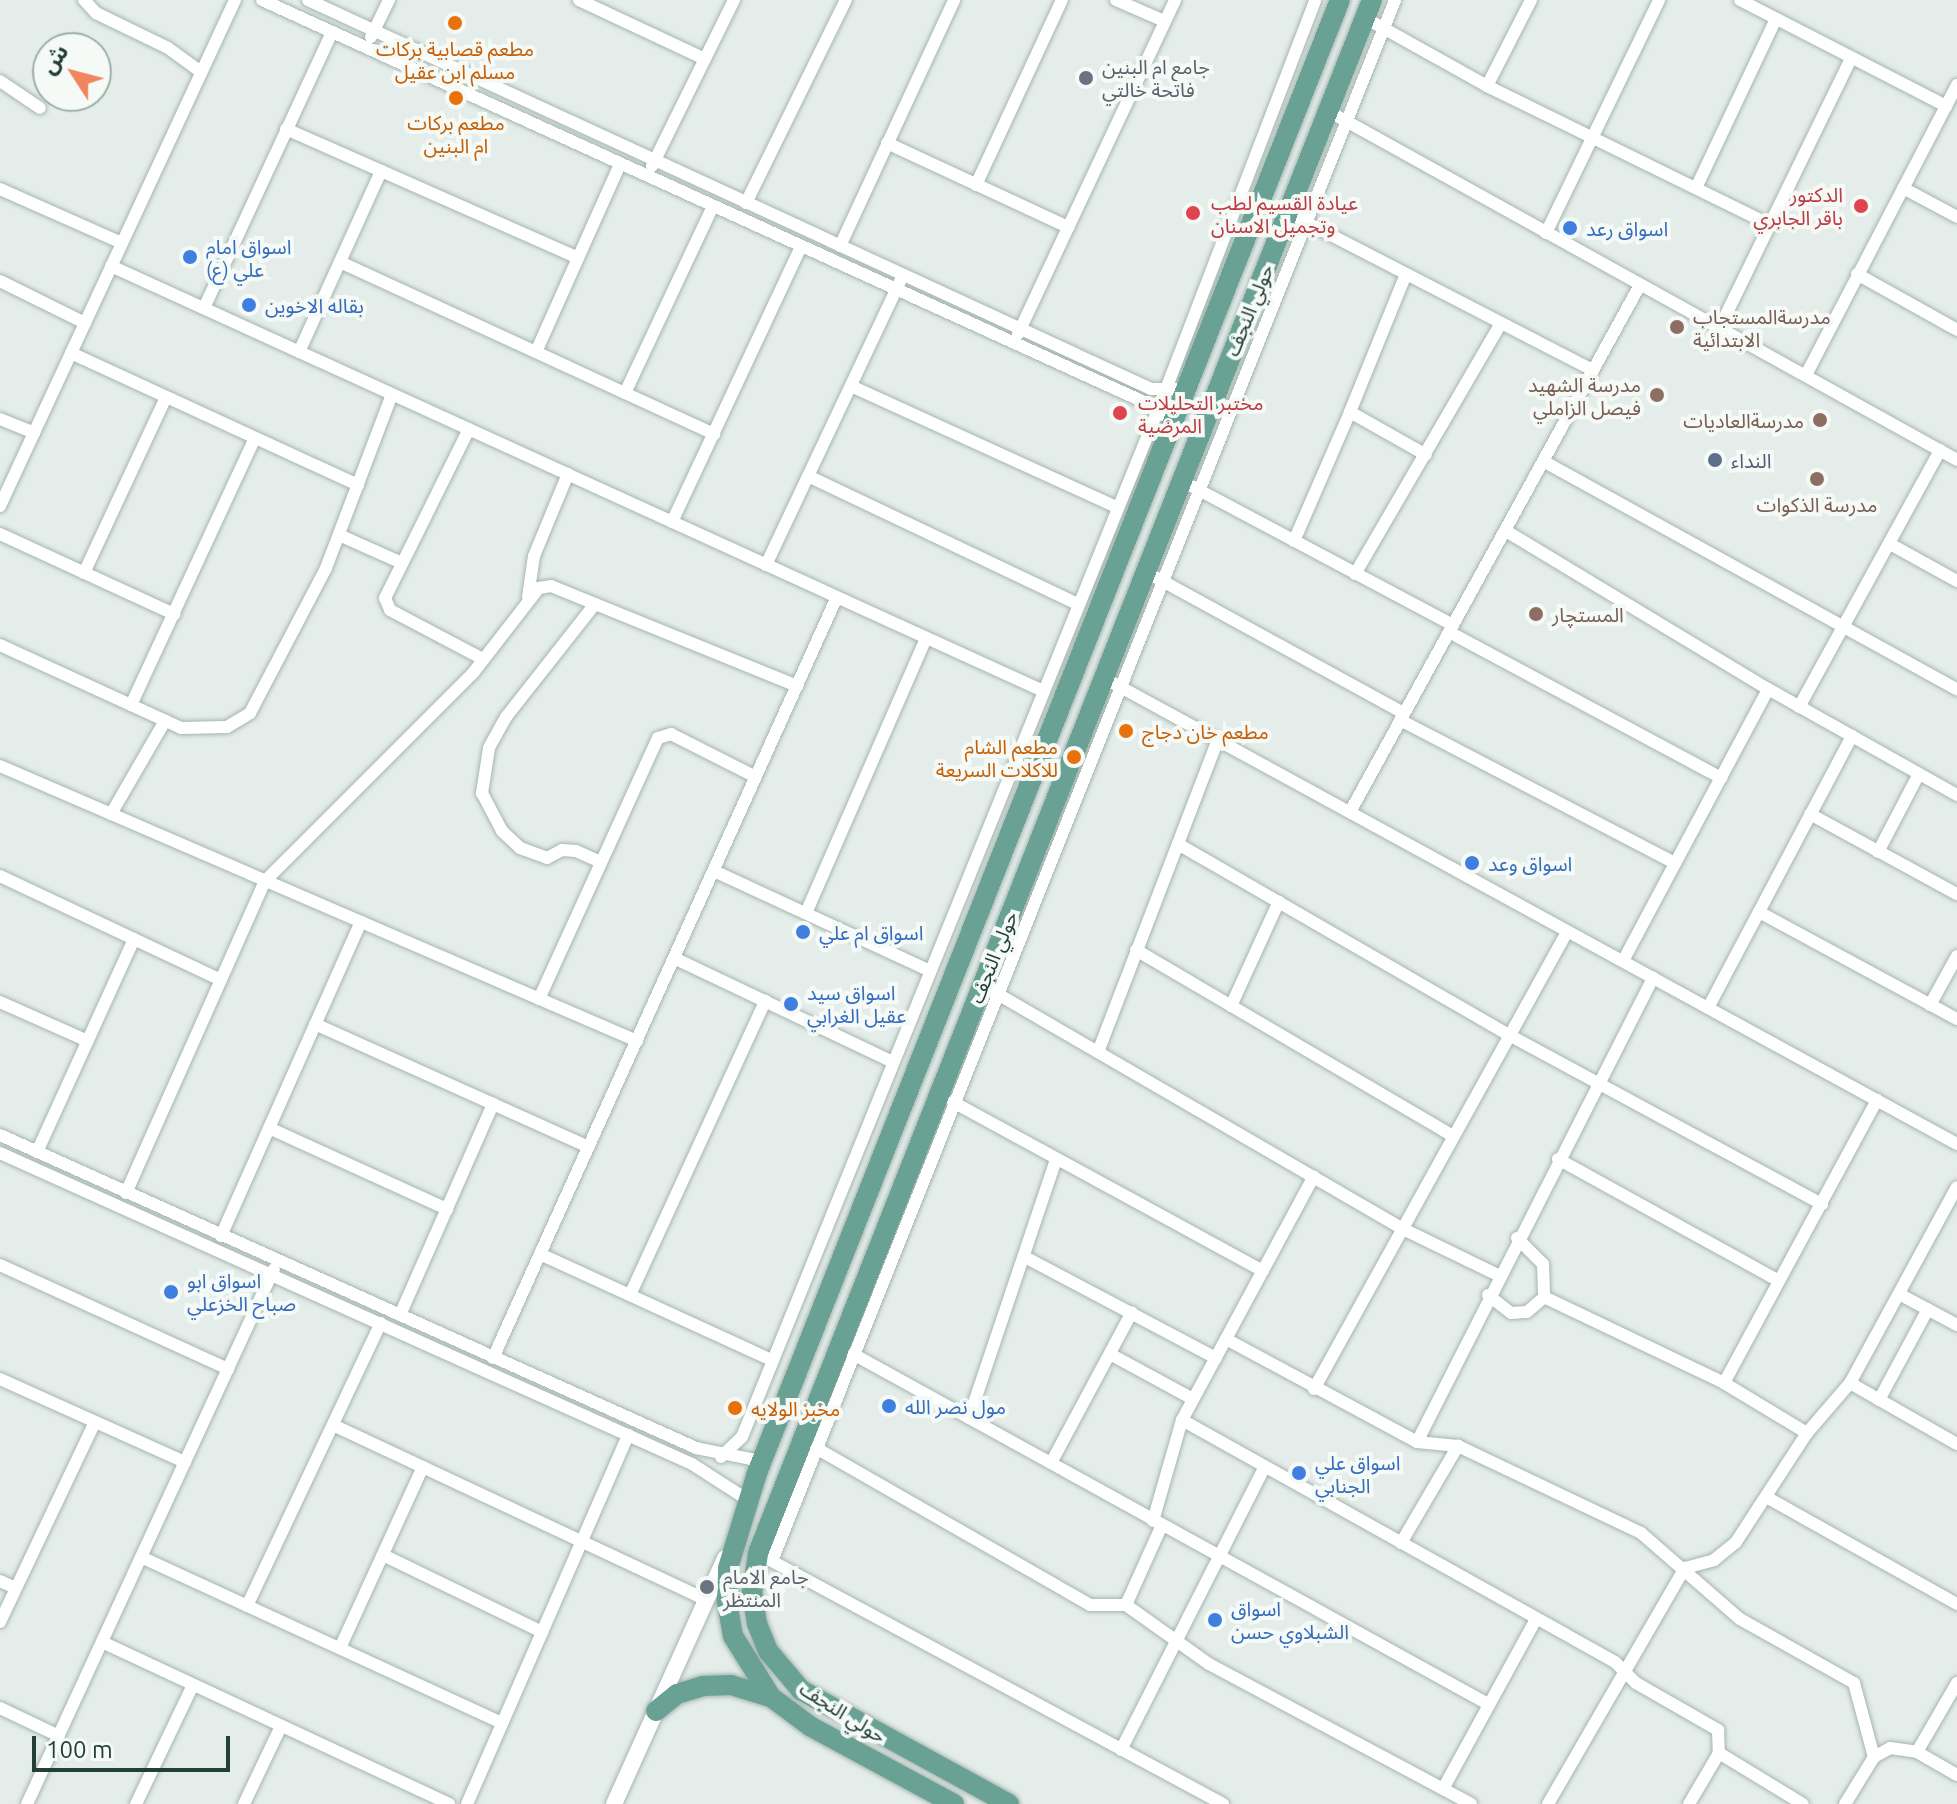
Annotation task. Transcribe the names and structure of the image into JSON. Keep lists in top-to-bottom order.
{
  "streets": {
    "main road": ["حولي النجف"]
  },
  "places": [
    "مطعم قصابية بركات مسلم ابن عقيل",
    "جامع ام البنين فاتحة خالتي",
    "مطعم بركات ام البنين",
    "الدكتور باقر الجابري",
    "عيادة القسيم لطب وتجميل الاسنان",
    "اسواق رعد",
    "اسواق امام علي (ع)",
    "بقاله الاخوين",
    "مدرسةالمستجاب الابتدائية",
    "مدرسة الشهيد فيصل الزاملي",
    "مختبر التحليلات المرضية",
    "مدرسةالعاديات",
    "النداء",
    "مدرسة الذكوات",
    "المستچار",
    "مطعم خان دجاج",
    "مطعم الشام للاكلات السريعة",
    "اسواق وعد",
    "اسواق ام علي",
    "اسواق سيد عقيل الغرابي",
    "اسواق ابو صباح الخزعلي",
    "مول نصر الله",
    "مخبز الولايه",
    "اسواق علي الجنابي",
    "جامع الامام المنتظر",
    "اسواق الشبلاوي حسن"
  ],
  "scale_bar": "100 m",
  "north": "top left"
}
